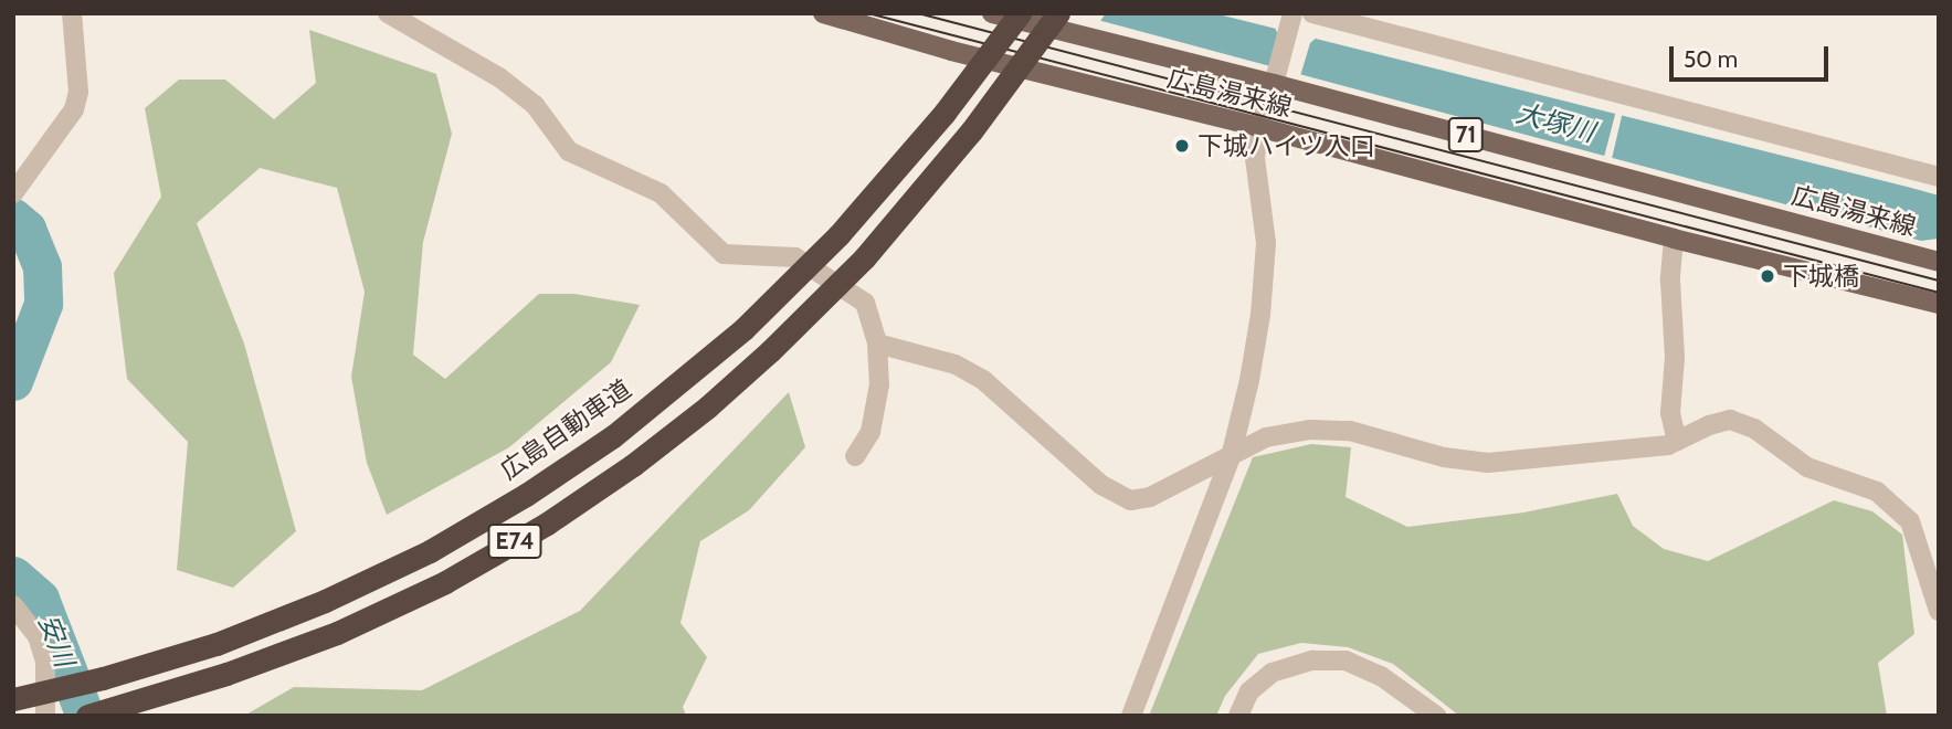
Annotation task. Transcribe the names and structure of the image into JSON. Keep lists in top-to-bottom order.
{
  "streets": {
    "highway": ["広島自動車道", "E74"],
    "main road": ["広島湯来線", "71"]
  },
  "water": ["大塚川", "安川"],
  "places": ["下城ハイツ入口", "下城橋"],
  "scale_bar": "50 m"
}
